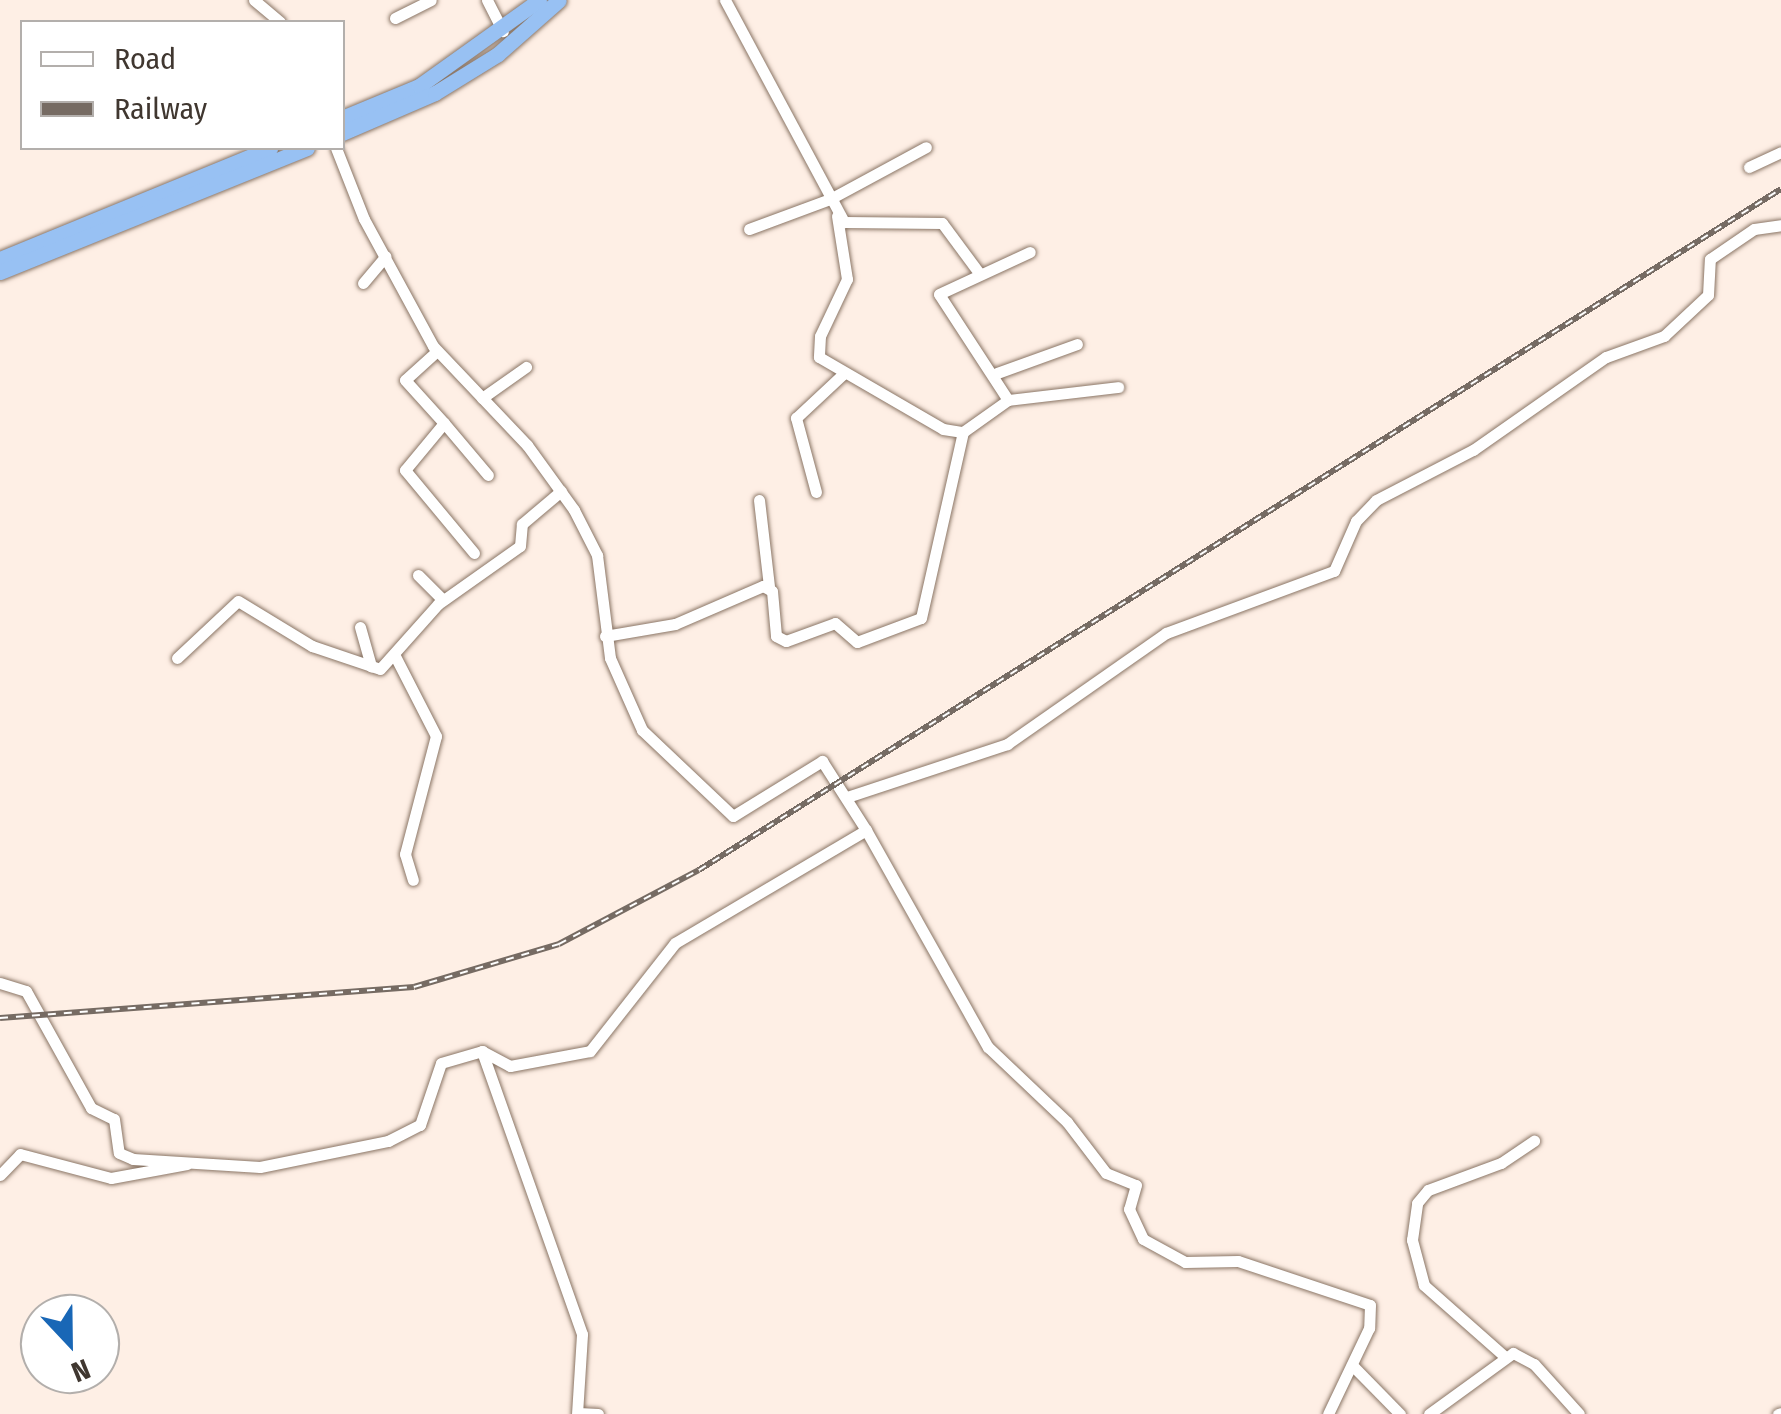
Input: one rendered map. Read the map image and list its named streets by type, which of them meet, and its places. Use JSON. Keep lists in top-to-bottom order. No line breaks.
{"legend":["Road","Railway"],"north":"bottom"}
